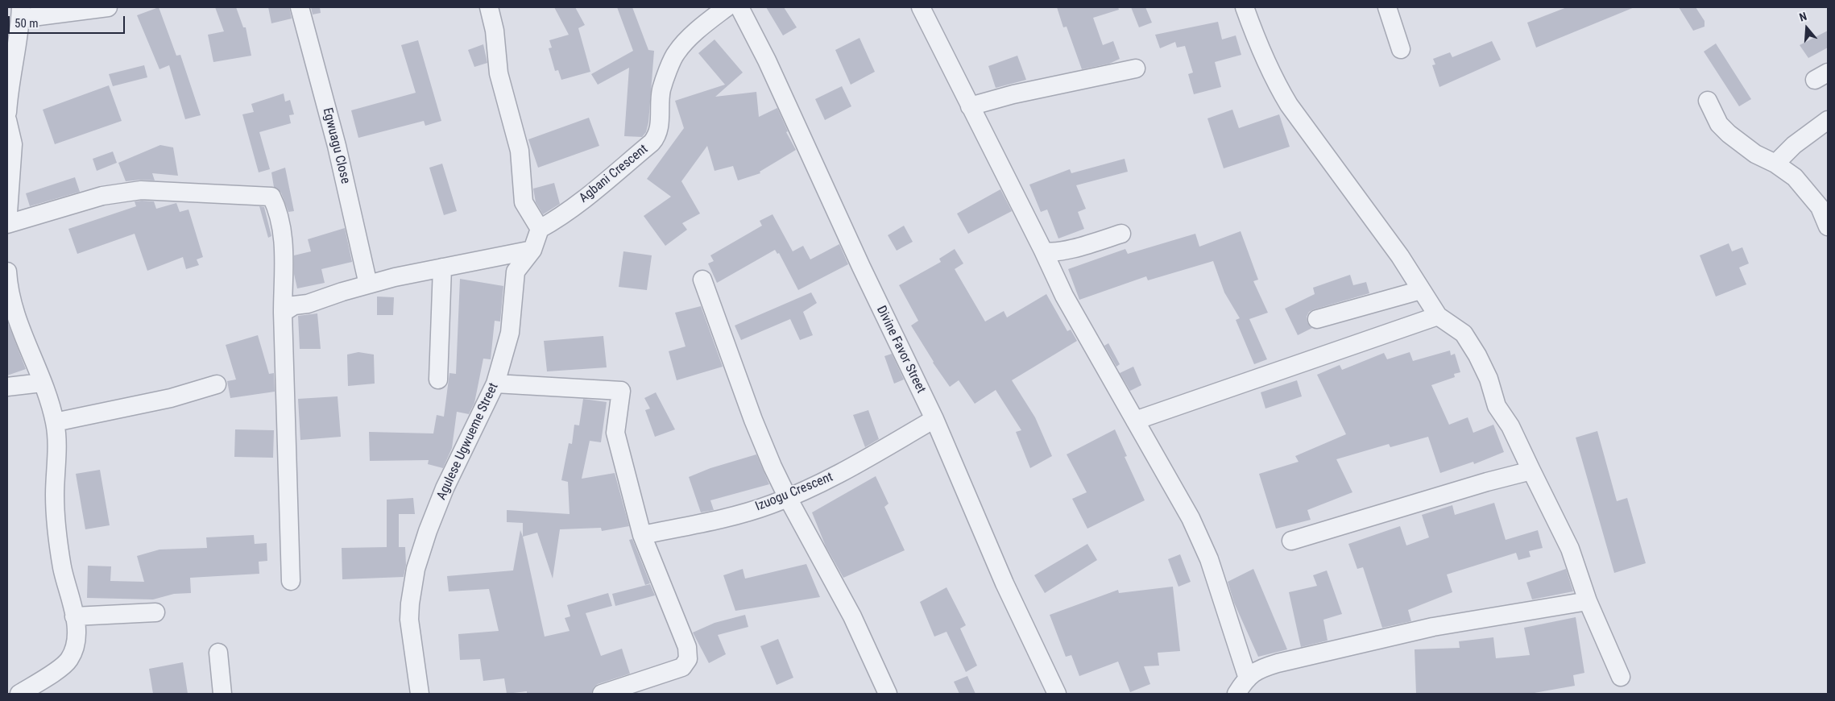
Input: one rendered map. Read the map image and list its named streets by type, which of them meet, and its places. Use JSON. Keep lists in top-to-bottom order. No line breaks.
{"streets":{"street":["Egwuagu Close","Agbani Crescent","Divine Favor Street","Agulese Ugwueme Street","Izuogu Crescent"]},"crossings":[["Agbani Crescent","Divine Favor Street"],["Agbani Crescent","Agulese Ugwueme Street"],["Divine Favor Street","Izuogu Crescent"]],"scale_bar":"50 m","north":"top"}
